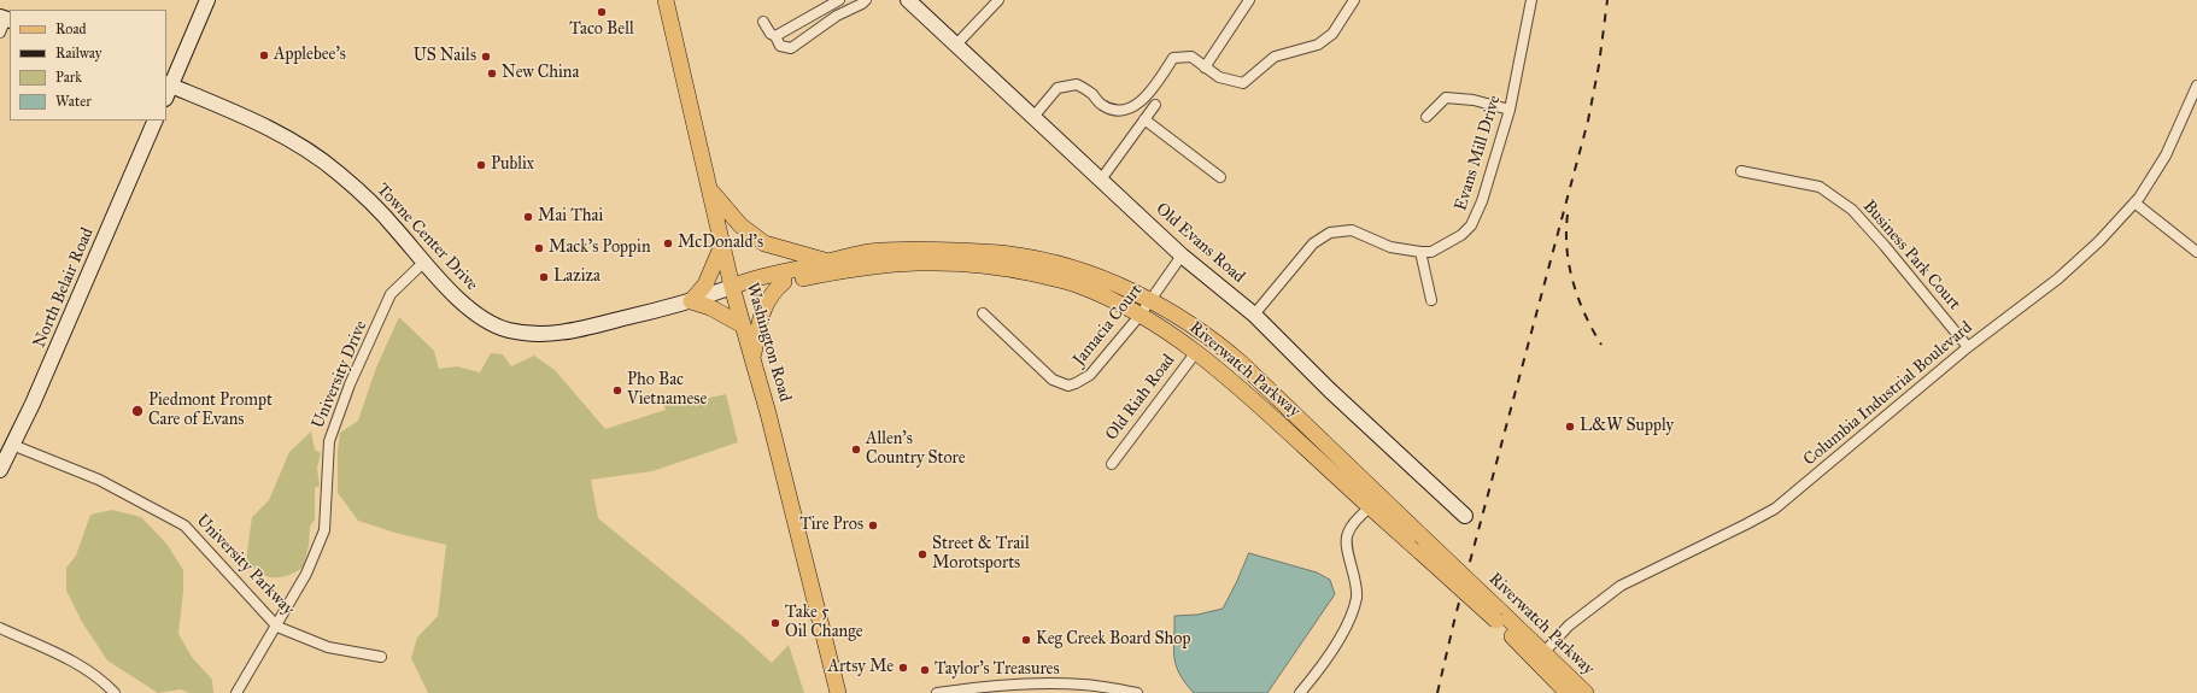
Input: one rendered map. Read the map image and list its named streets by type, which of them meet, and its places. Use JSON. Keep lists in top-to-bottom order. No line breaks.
{"streets":{"main road":["Towne Center Drive","Old Evans Road","North Belair Road","Washington Road","Riverwatch Parkway"],"street":["Evans Mill Drive","Business Park Court","Jamacia Court","University Drive","Columbia Industrial Boulevard","Old Riah Road","University Parkway"]},"crossings":[["Evans Mill Drive","Old Evans Road"],["Towne Center Drive","Washington Road"],["Towne Center Drive","Riverwatch Parkway"],["Towne Center Drive","University Drive"],["Old Evans Road","Jamacia Court"],["Business Park Court","Columbia Industrial Boulevard"],["North Belair Road","University Parkway"],["Jamacia Court","Riverwatch Parkway"],["Washington Road","Riverwatch Parkway"],["Riverwatch Parkway","Columbia Industrial Boulevard"],["Riverwatch Parkway","Old Riah Road"],["University Drive","University Parkway"]],"places":["Taco Bell","Applebee's","US Nails","New China","Publix","Mai Thai","McDonald's","Mack's Poppin","Laziza","Pho Bac Vietnamese","Piedmont Prompt Care of Evans","L&W Supply","Allen's Country Store","Tire Pros","Street & Trail Morotsports","Take 5 Oil Change","Keg Creek Board Shop","Artsy Me","Taylor's Treasures"],"legend":["Road","Railway","Park","Water"]}
